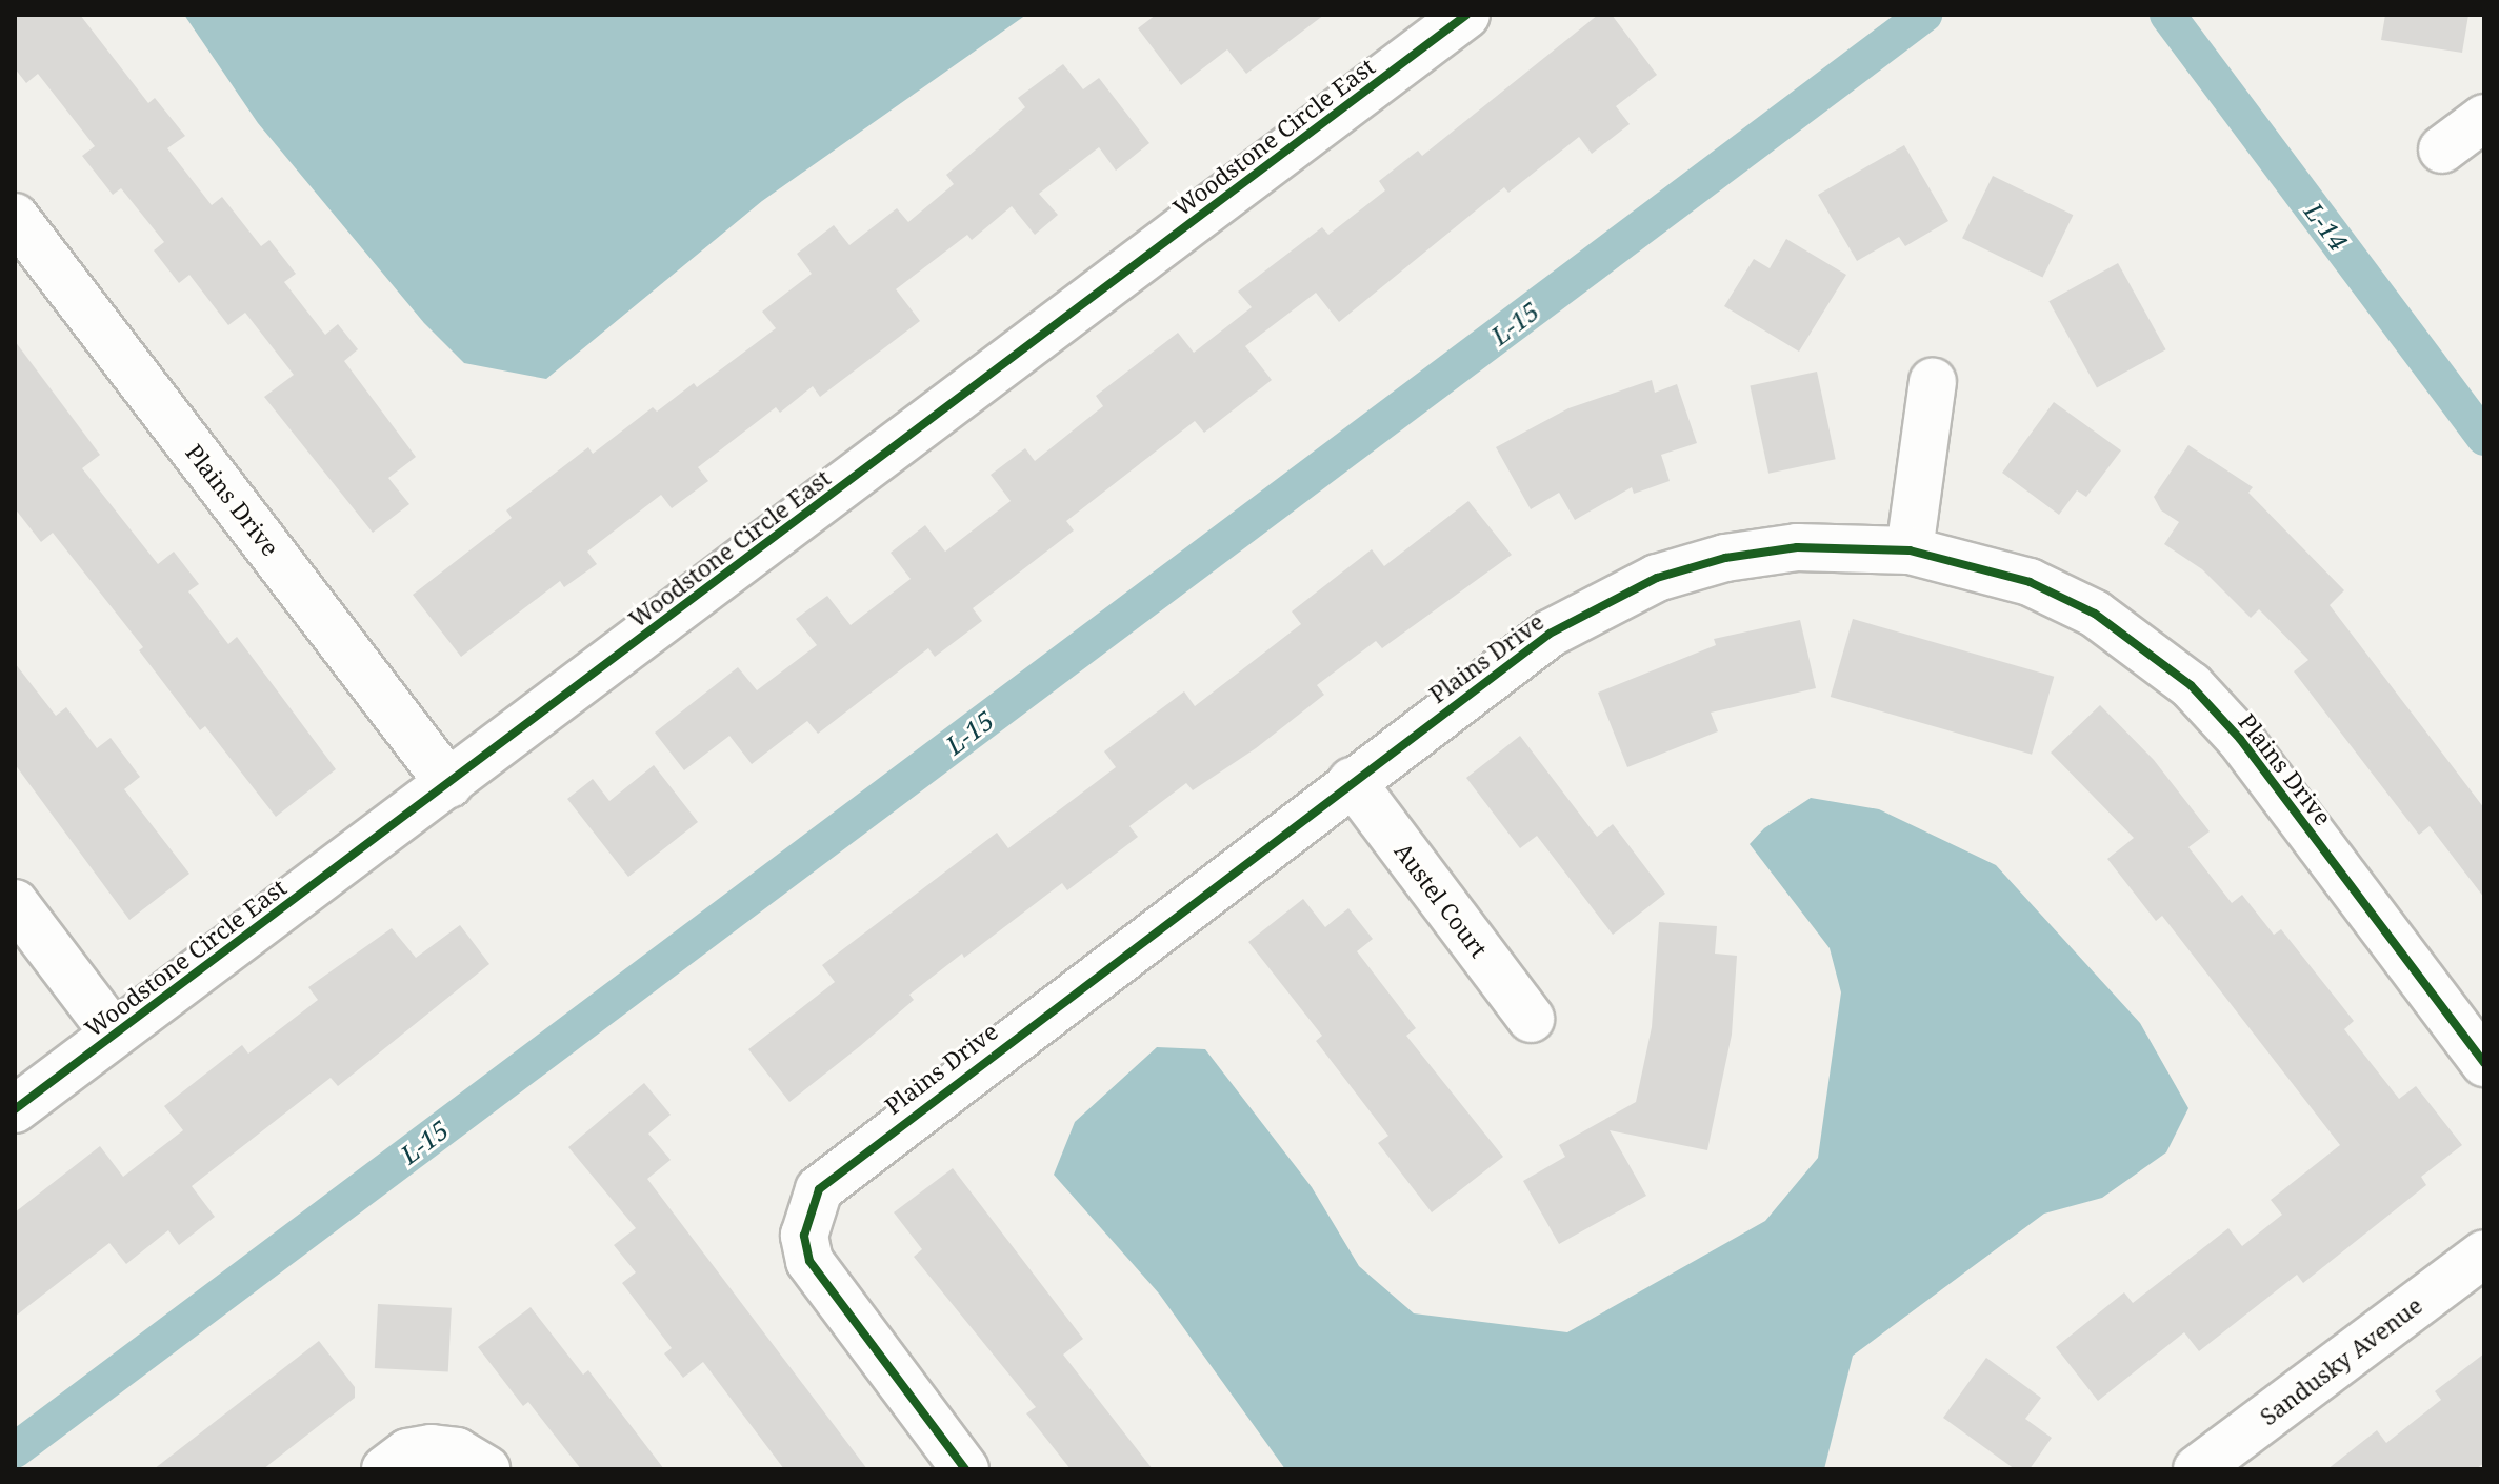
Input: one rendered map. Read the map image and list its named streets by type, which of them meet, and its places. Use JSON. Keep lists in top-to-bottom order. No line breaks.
{"streets":{"street":["Woodstone Circle East","Plains Drive","Austel Court","Sandusky Avenue"]},"crossings":[["Woodstone Circle East","Plains Drive"],["Plains Drive","Austel Court"]],"water":["L-14","L-15"]}
